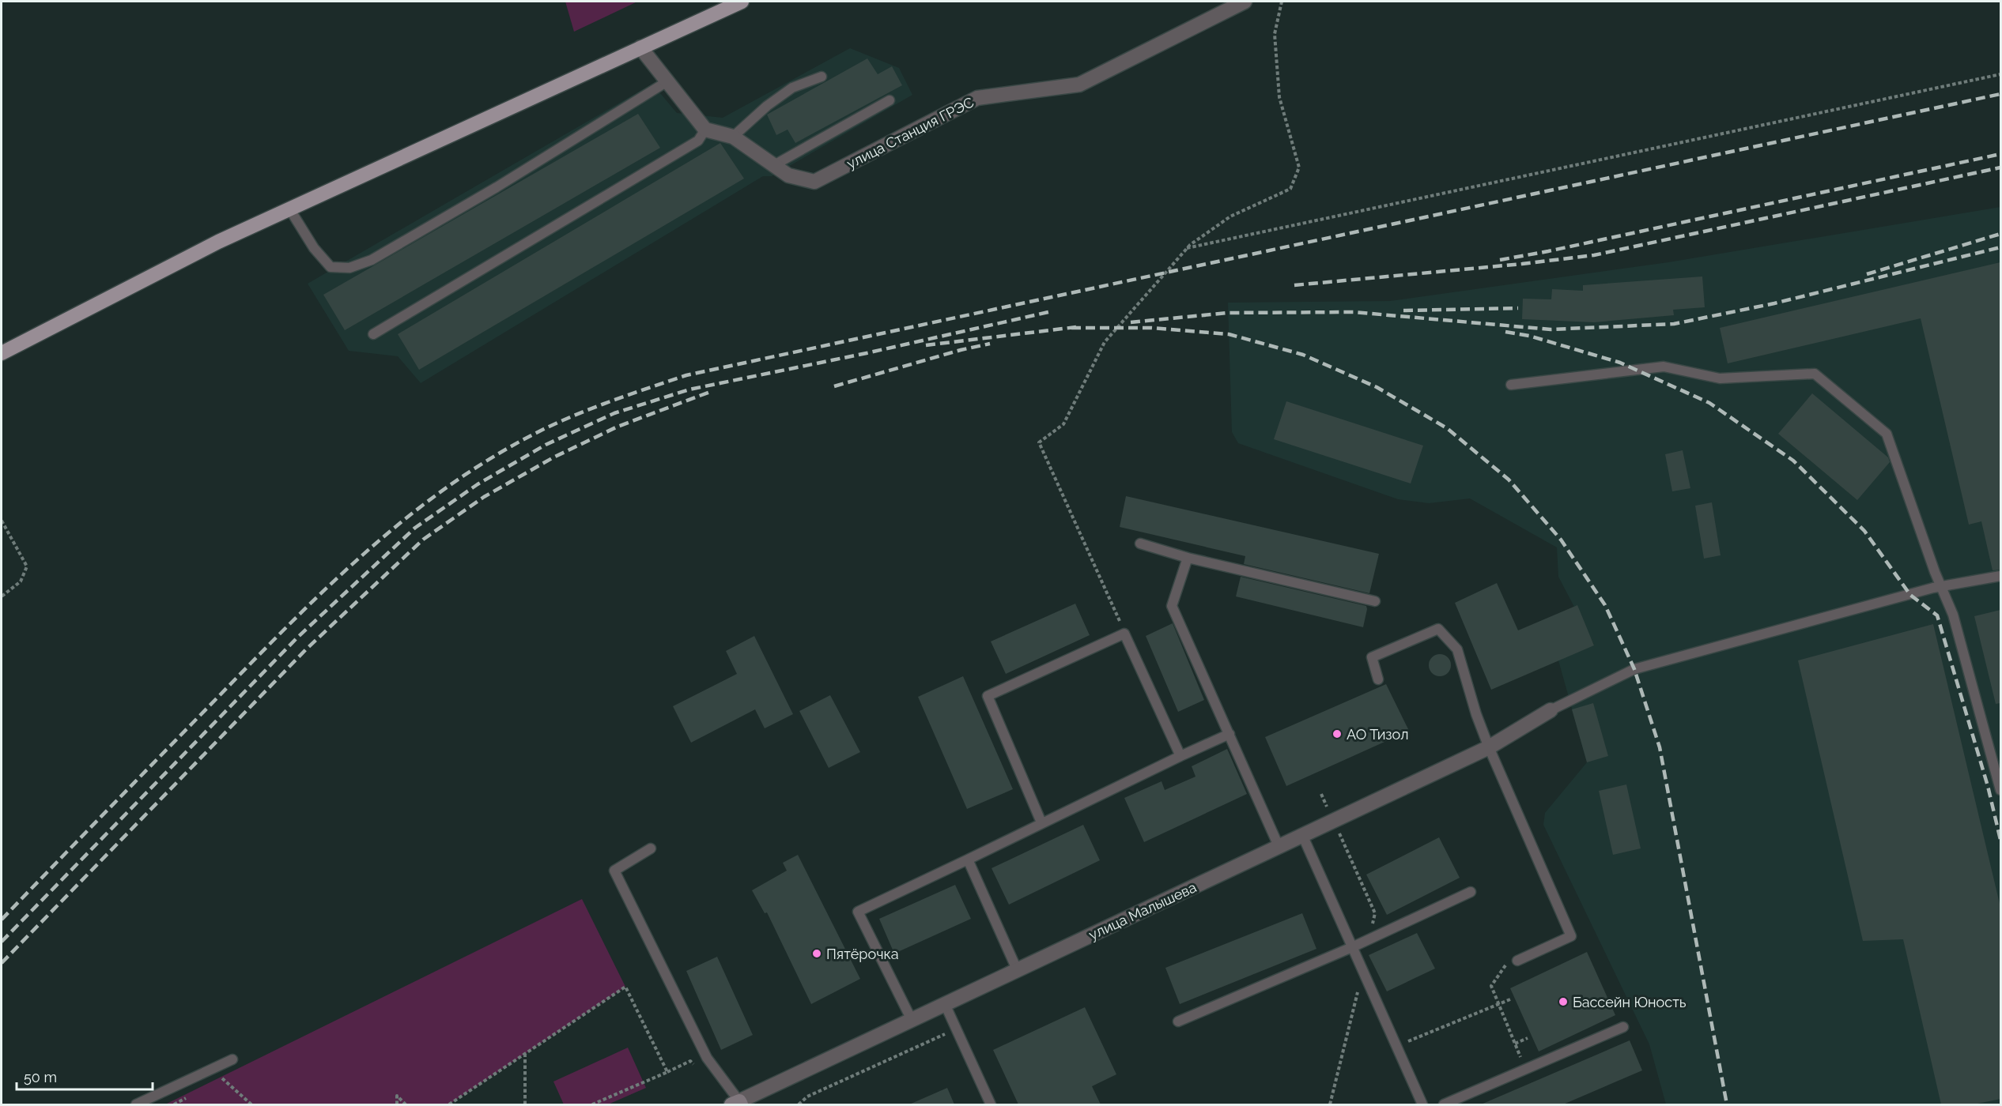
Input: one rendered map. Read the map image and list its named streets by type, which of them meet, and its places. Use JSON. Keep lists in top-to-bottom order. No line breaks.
{"streets":{"street":["улица Станция ГРЭС","улица Малышева"]},"places":["АО Тизол","Пятёрочка","Бассейн Юность"],"scale_bar":"50 m"}
